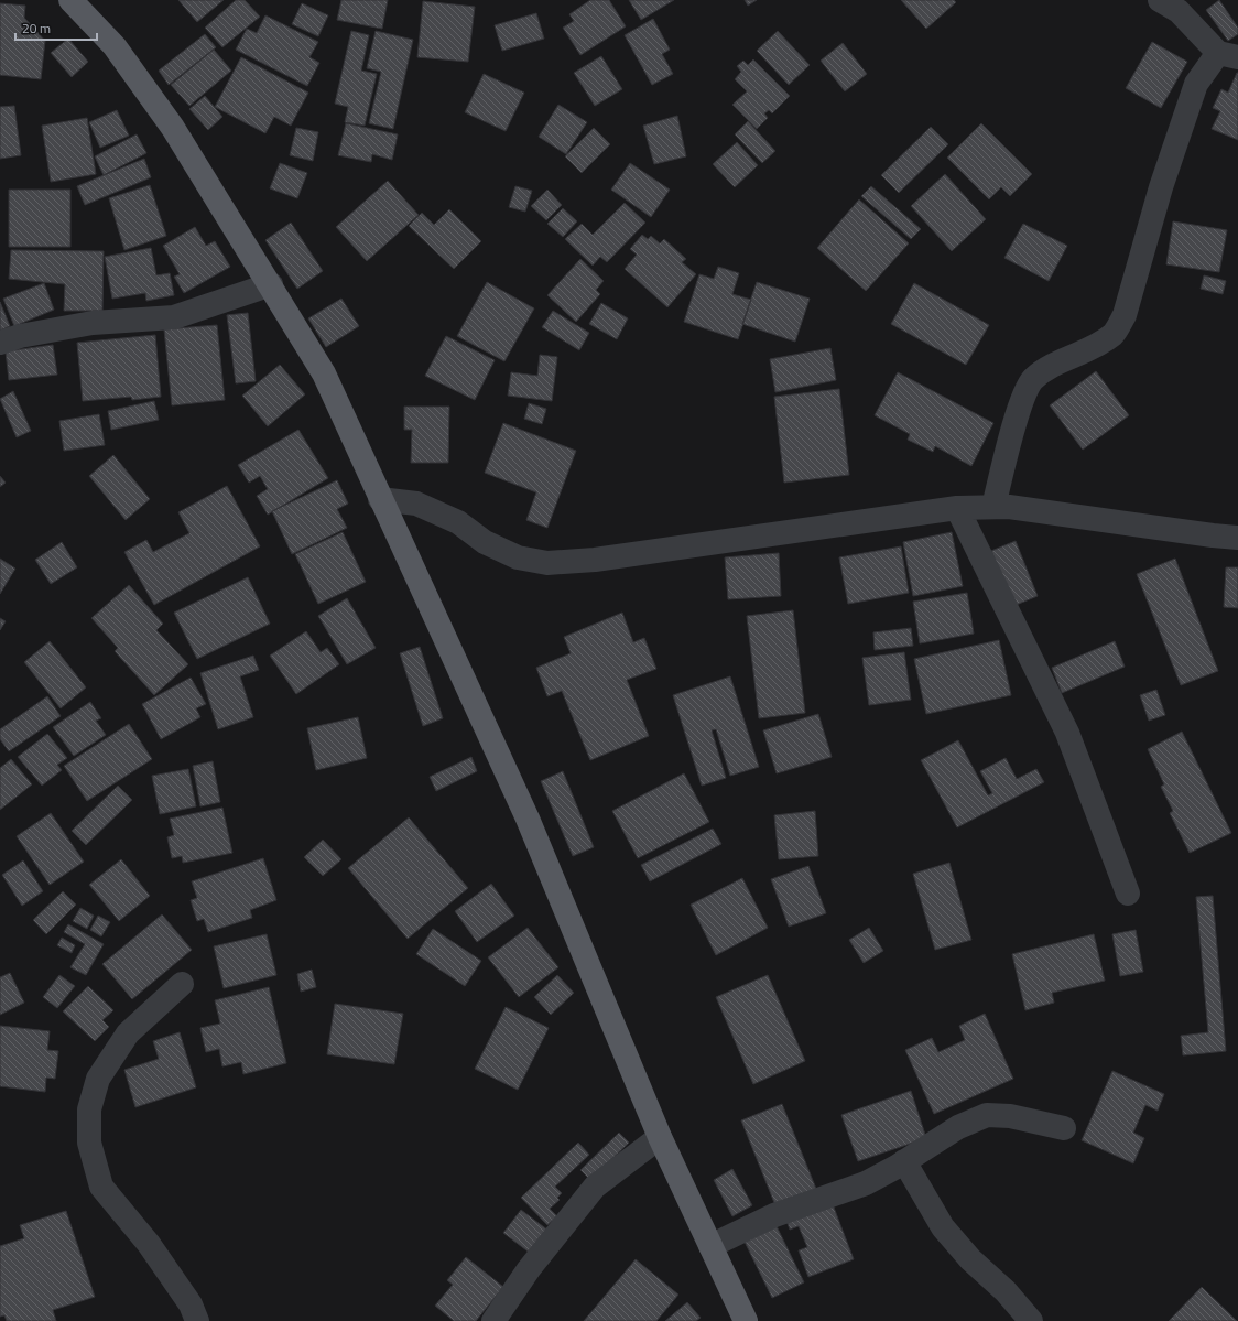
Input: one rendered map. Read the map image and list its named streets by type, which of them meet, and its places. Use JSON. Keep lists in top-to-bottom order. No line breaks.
{"scale_bar":"20 m"}
